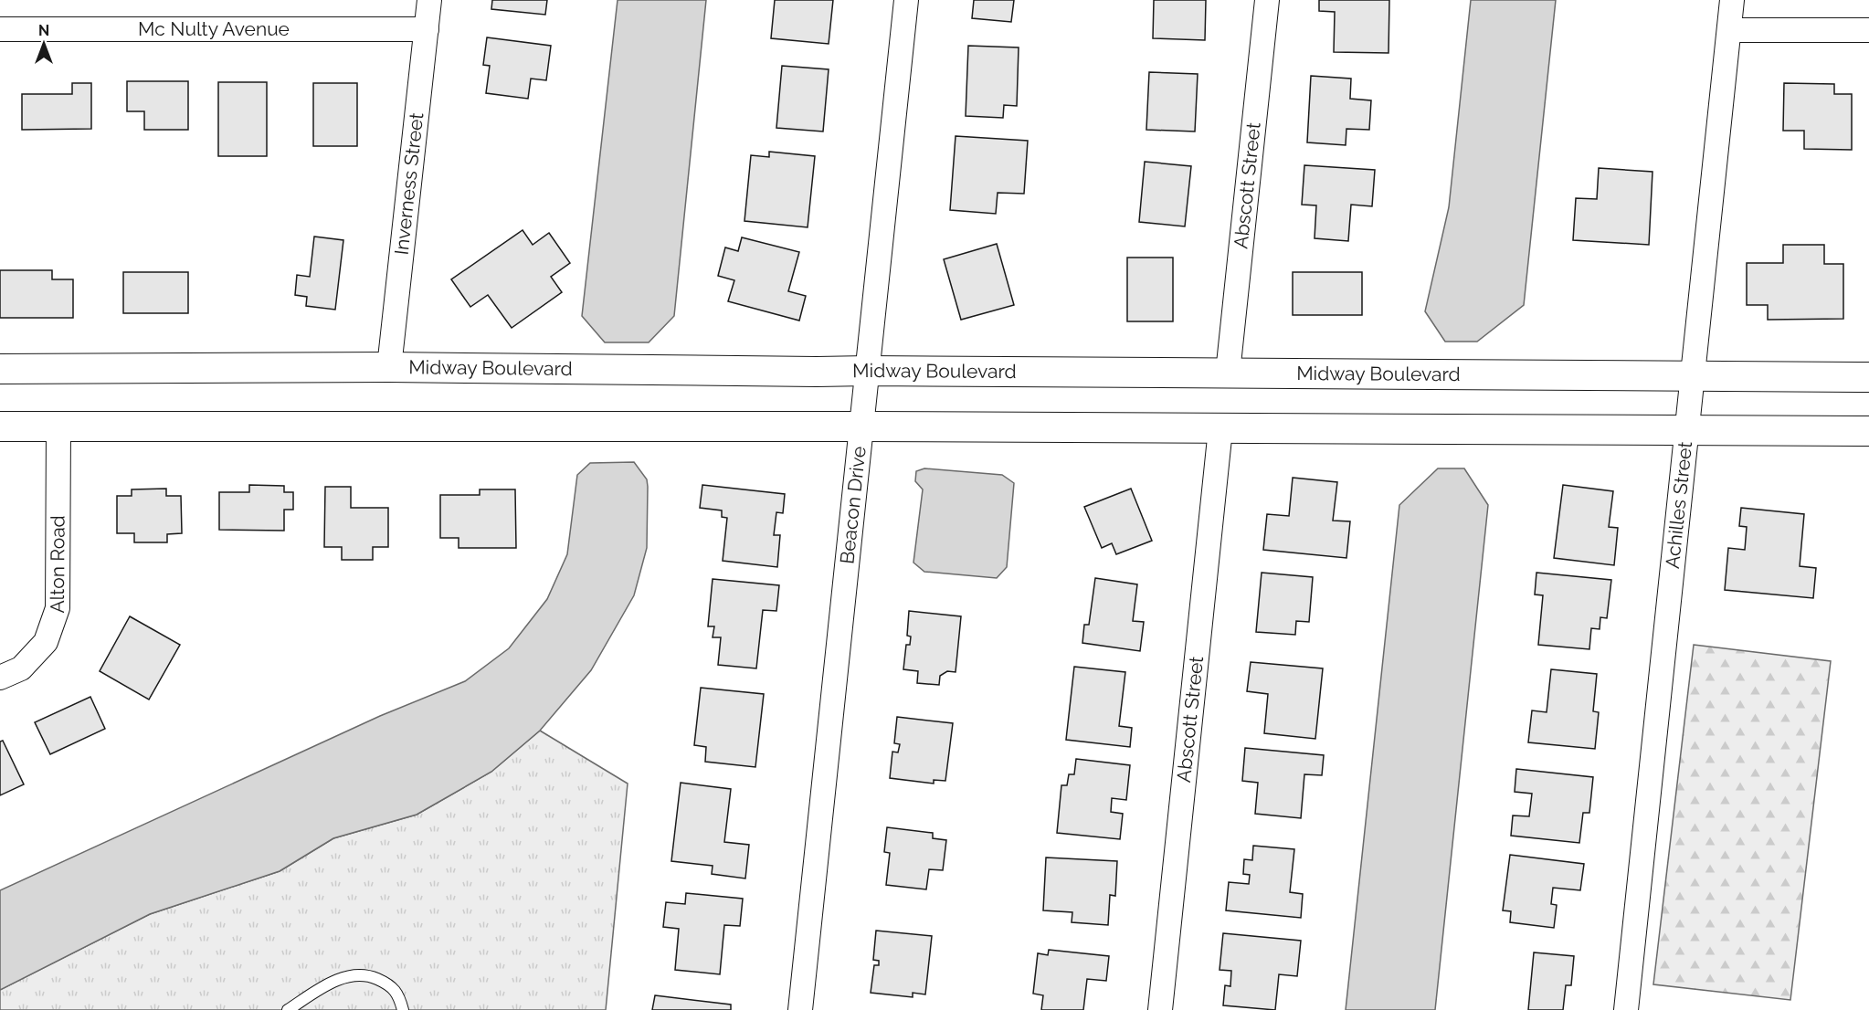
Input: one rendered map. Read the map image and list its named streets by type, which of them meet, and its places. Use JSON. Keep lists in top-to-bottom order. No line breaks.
{"streets":{"street":["Mc Nulty Avenue","Inverness Street","Abscott Street","Midway Boulevard","Beacon Drive","Achilles Street","Alton Road"]},"crossings":[["Mc Nulty Avenue","Inverness Street"],["Inverness Street","Midway Boulevard"],["Abscott Street","Midway Boulevard"],["Midway Boulevard","Beacon Drive"],["Midway Boulevard","Achilles Street"]],"north":"top"}
